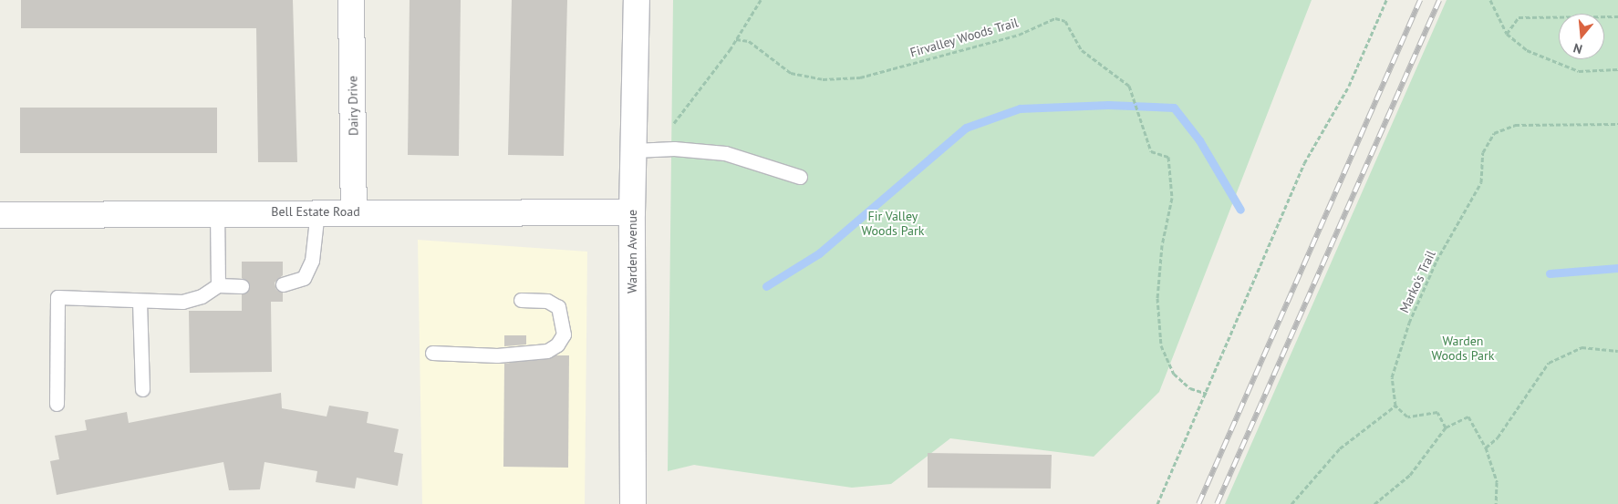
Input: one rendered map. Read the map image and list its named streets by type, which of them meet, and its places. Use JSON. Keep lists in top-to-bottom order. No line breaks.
{"streets":{"street":["Dairy Drive","Bell Estate Road","Warden Avenue"],"path":["Firvalley Woods Trail","Marko's Trail"]},"crossings":[["Dairy Drive","Bell Estate Road"],["Bell Estate Road","Warden Avenue"]],"parks":["Fir Valley Woods Park","Warden Woods Park"],"north":"bottom"}
